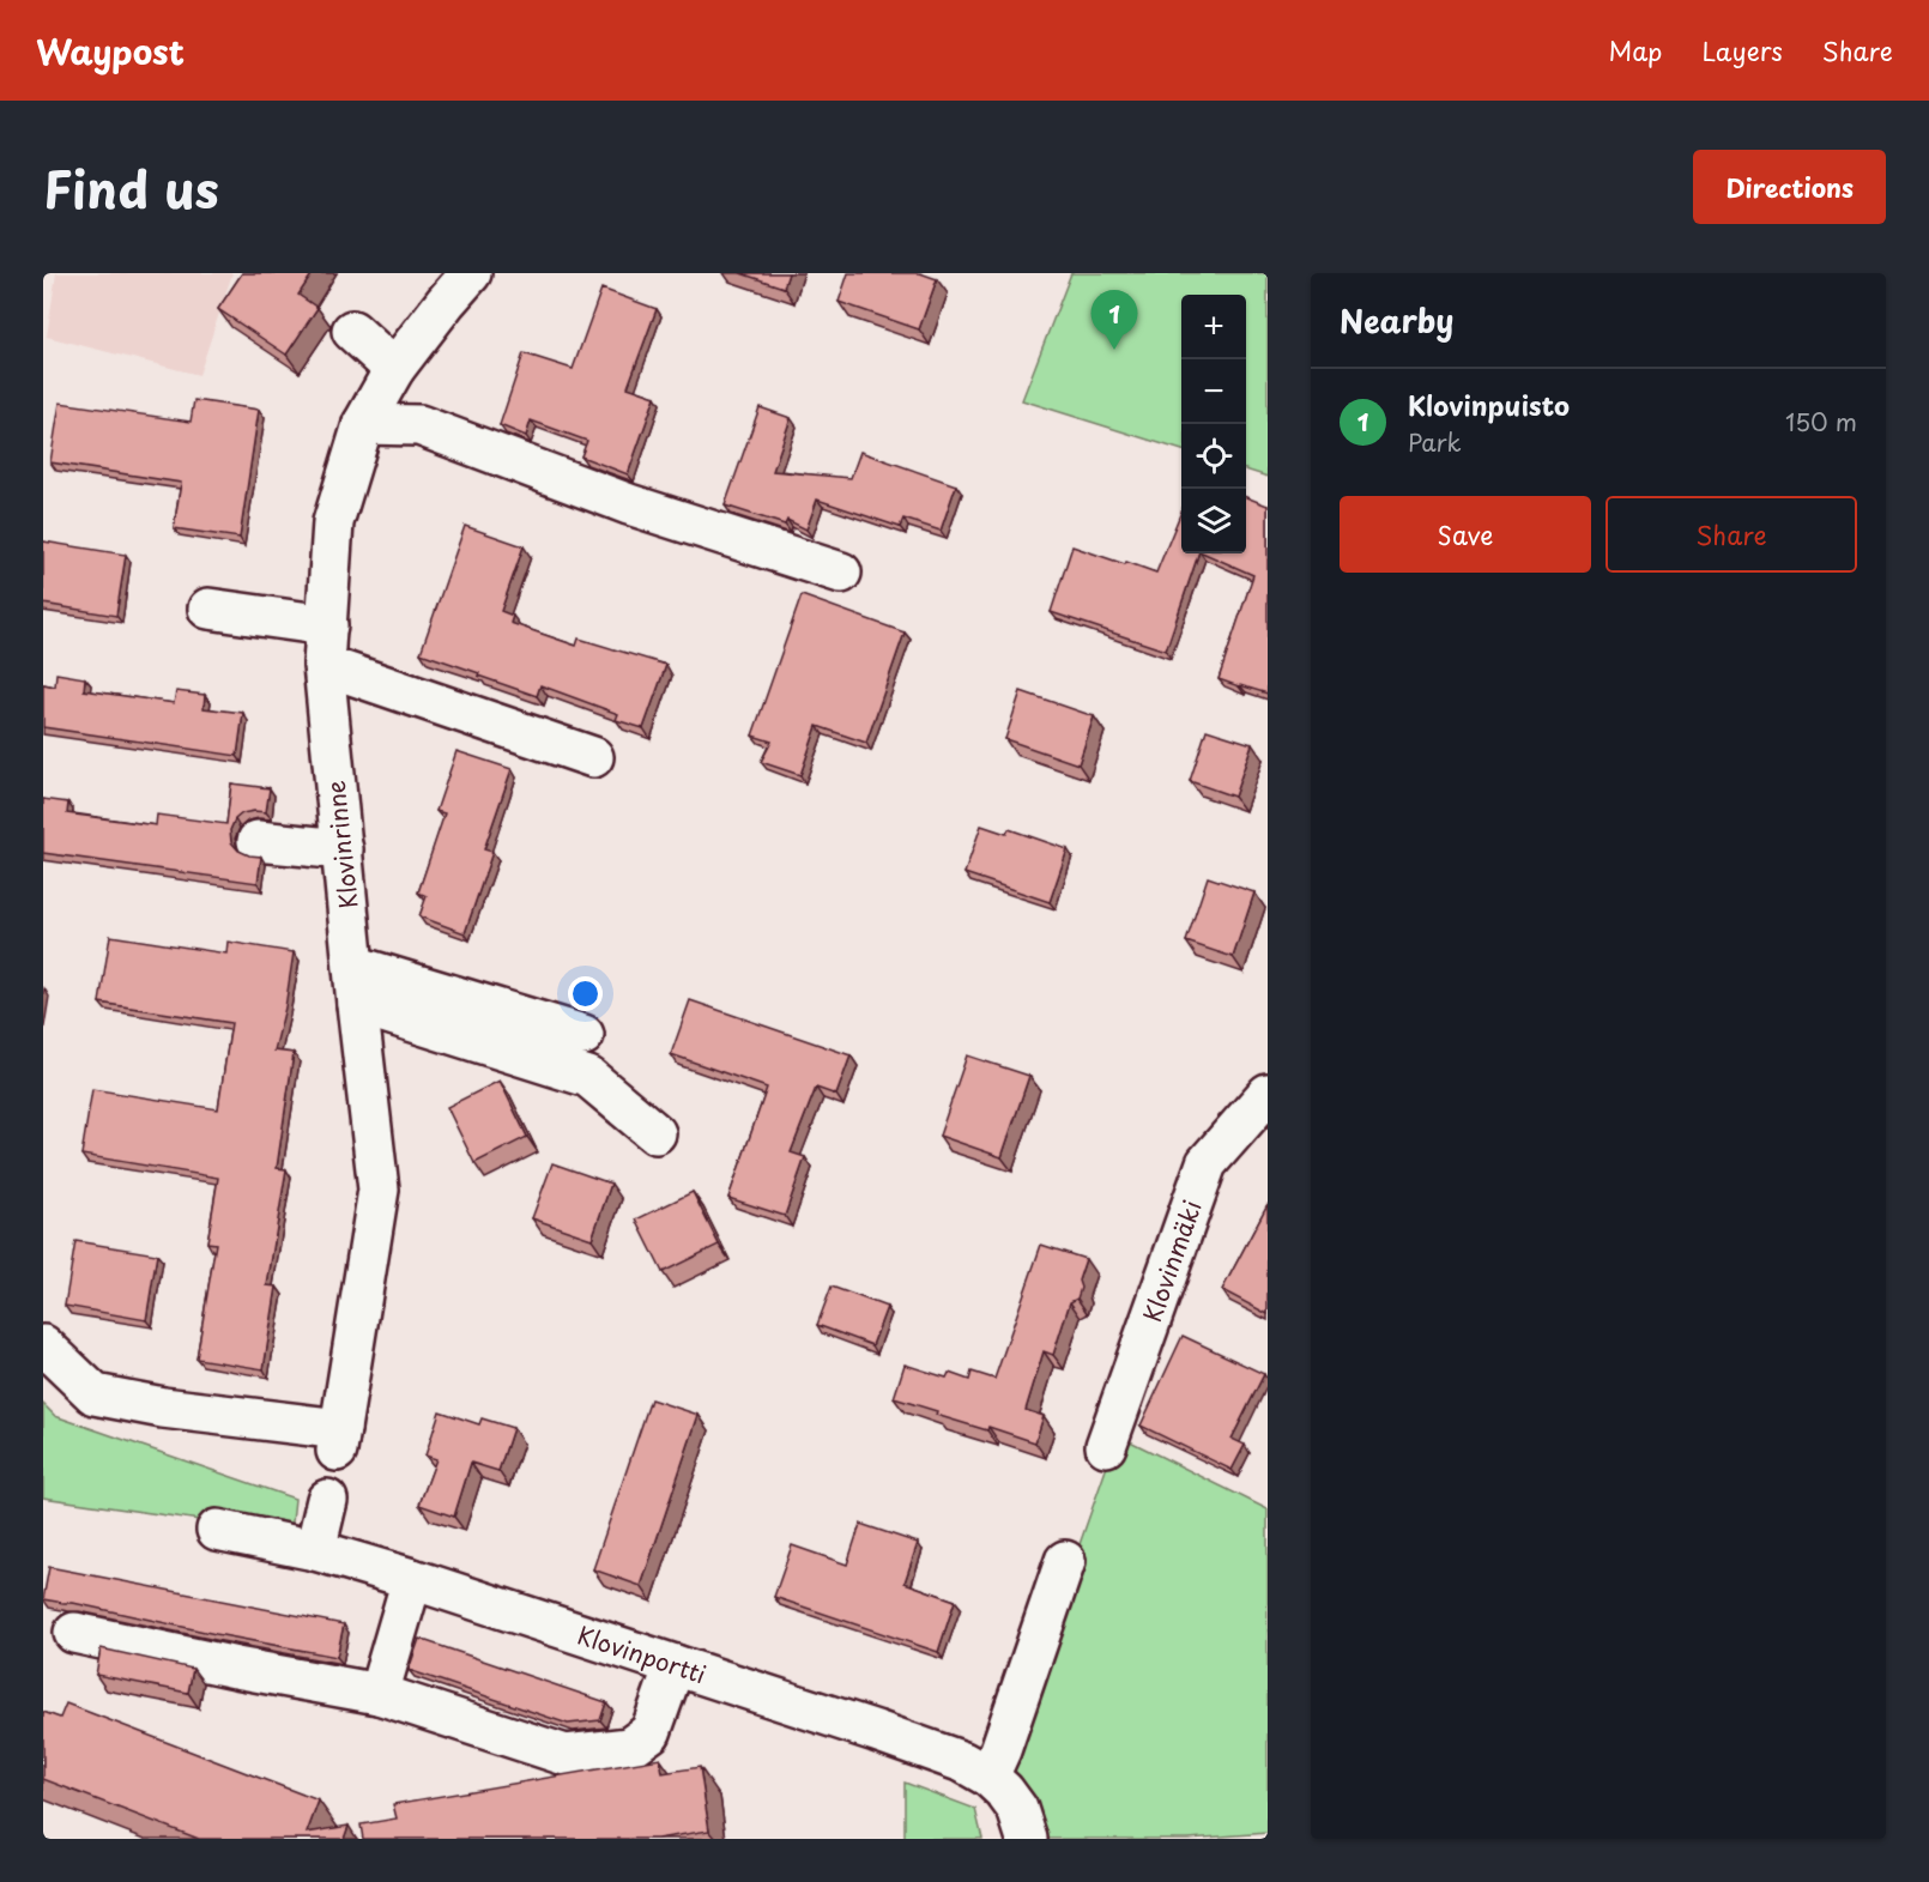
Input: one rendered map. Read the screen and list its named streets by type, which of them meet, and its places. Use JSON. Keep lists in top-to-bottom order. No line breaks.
{"streets":{"street":["Klovinrinne","Klovinmäki","Klovinportti"]},"page":{"header":"Waypost","nav":["Map","Layers","Share"],"title":"Find us","buttons":["Directions",["Save","Share"]],"heading":"Nearby","pins":"1","map_buttons":["+","−"],"list":[{"mark":"1","name":"Klovinpuisto","note":"Park","value":"150 m"}]}}
